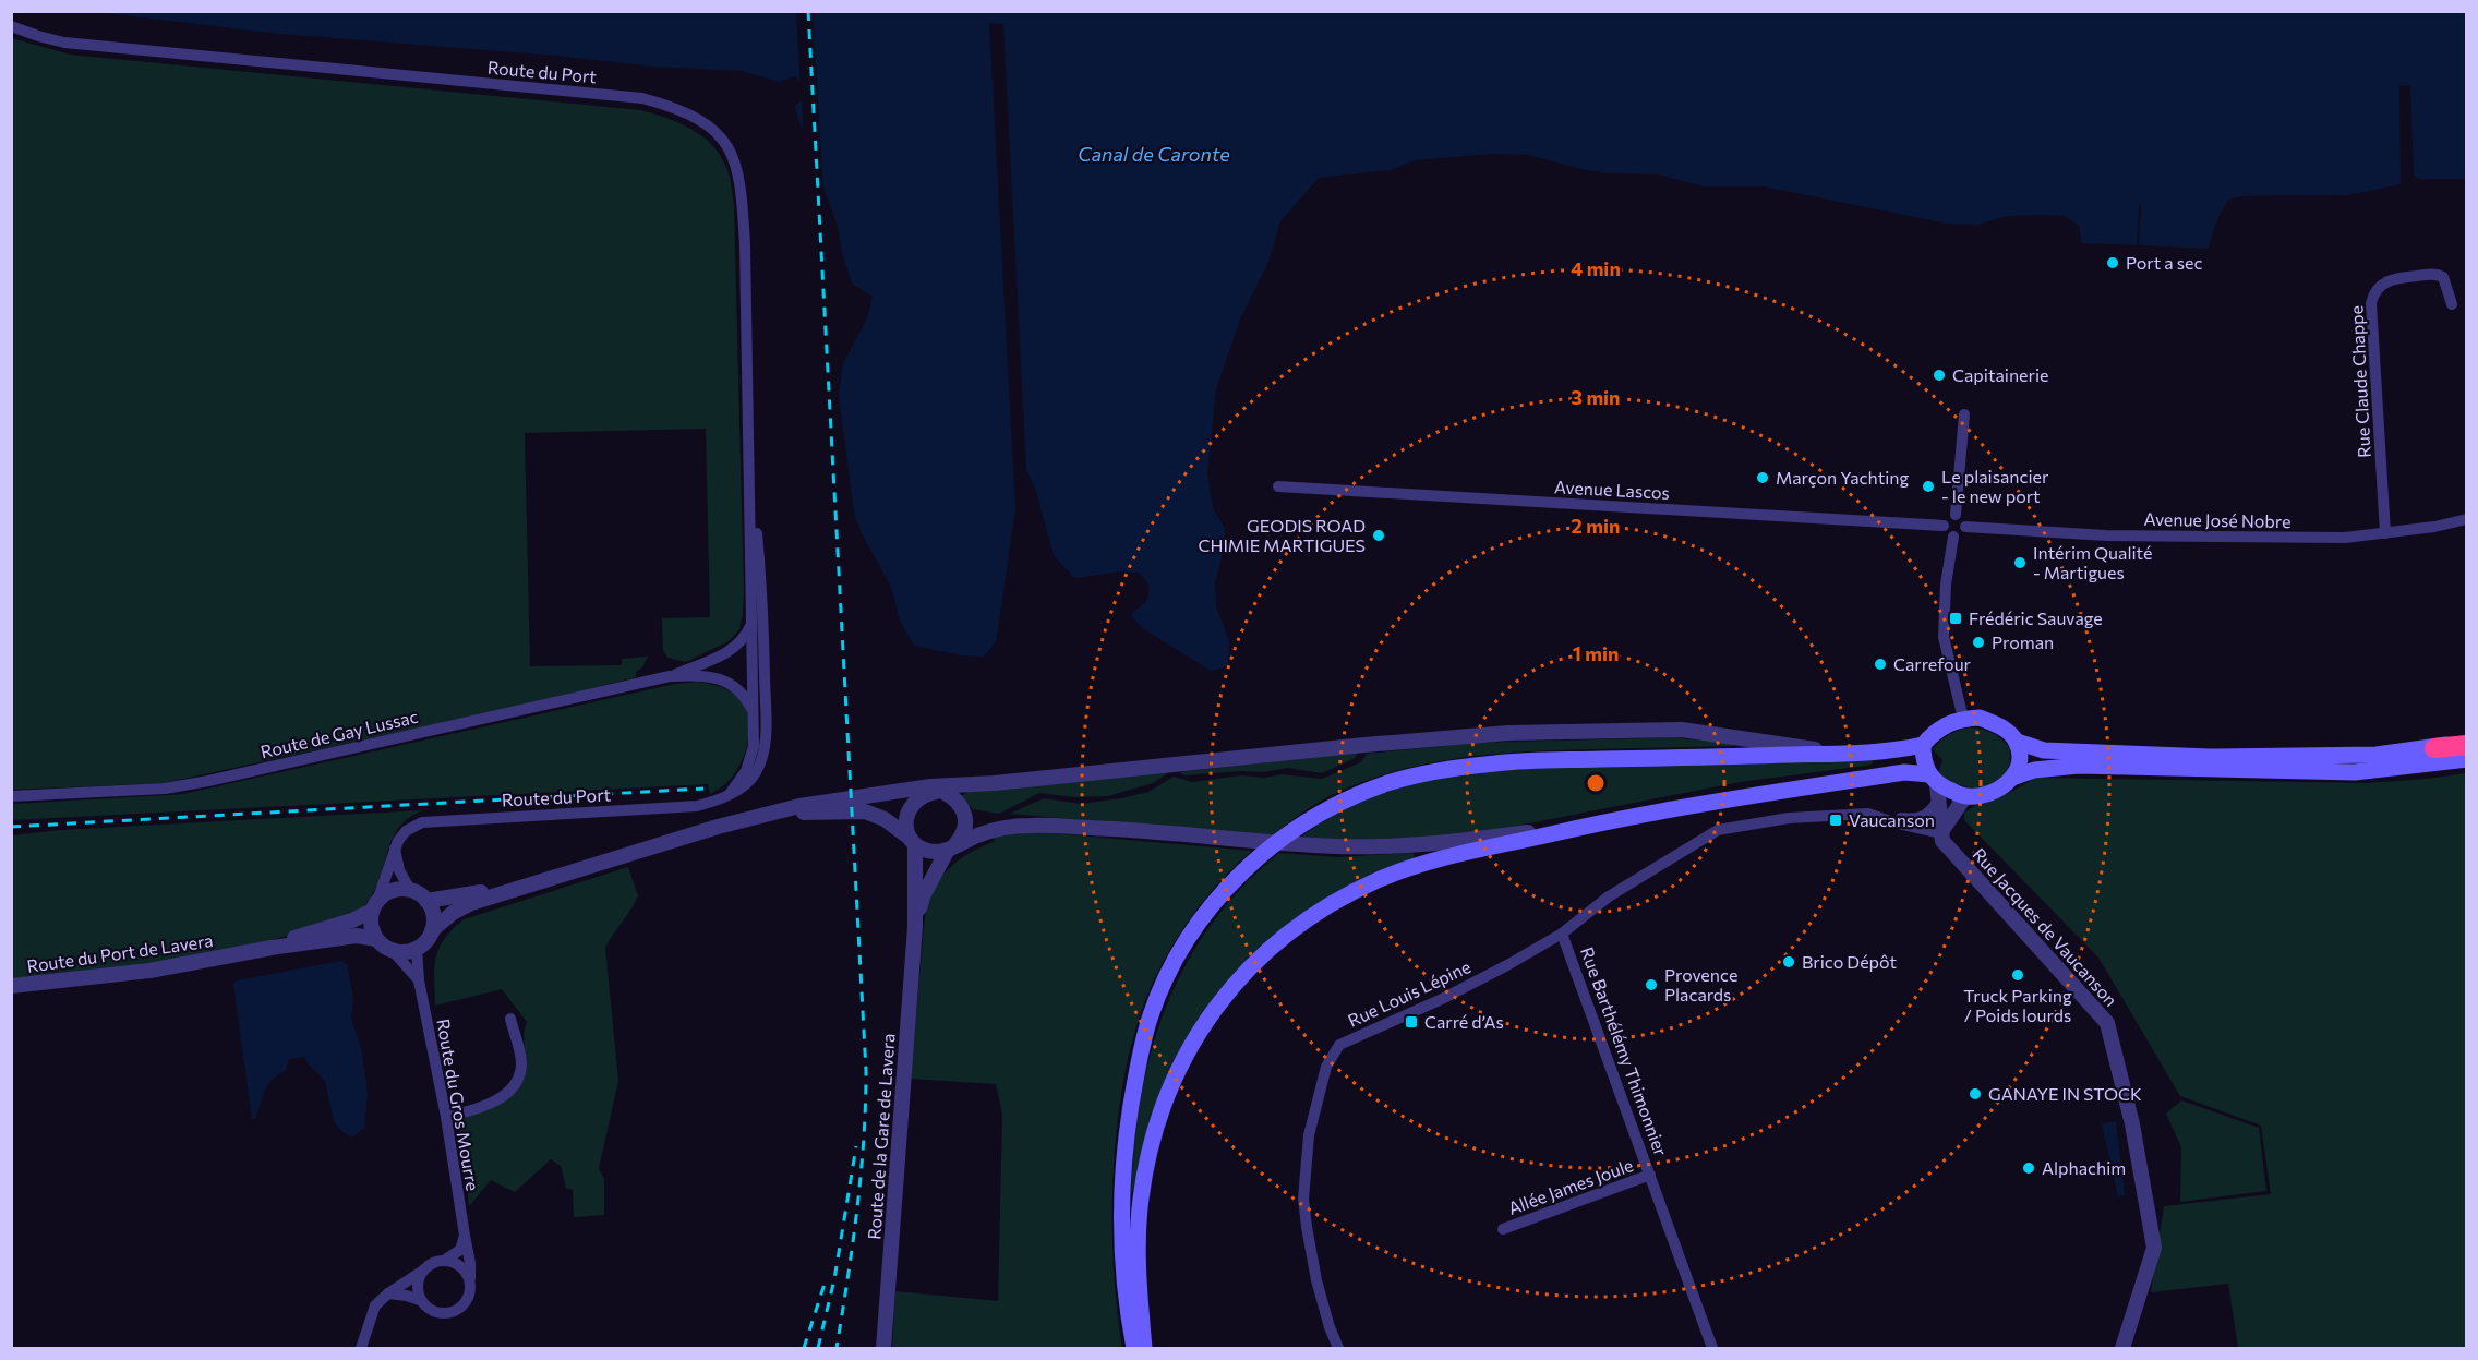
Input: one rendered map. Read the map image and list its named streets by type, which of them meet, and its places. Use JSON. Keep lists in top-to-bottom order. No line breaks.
{"streets":{"street":["Route du Port","Rue Claude Chappe","Avenue Lascos","Avenue José Nobre","Route de Gay Lussac","Rue Jacques de Vaucanson","Route du Port de Lavera","Rue Louis Lépine","Rue Barthélémy Thimonnier","Route du Gros Mourre","Route de la Gare de Lavera","Allée James Joule"]},"crossings":[["Route du Port","Route de Gay Lussac"],["Route du Port","Route du Port de Lavera"],["Route du Port","Route du Gros Mourre"],["Rue Claude Chappe","Avenue José Nobre"],["Avenue Lascos","Avenue José Nobre"],["Rue Jacques de Vaucanson","Rue Barthélémy Thimonnier"],["Route du Port de Lavera","Route du Gros Mourre"],["Rue Louis Lépine","Rue Barthélémy Thimonnier"],["Rue Barthélémy Thimonnier","Allée James Joule"]],"water":["Canal de Caronte"],"places":{"other":["Port a sec","Capitainerie","Marçon Yachting","Le plaisancier - le new port","GEODIS ROAD CHIMIE MARTIGUES","Intérim Qualité - Martigues","Proman","Carrefour","Brico Dépôt","Truck Parking / Poids lourds","Provence Placards","GANAYE IN STOCK","Alphachim"],"transit":["Frédéric Sauvage","Vaucanson","Carré d’As"]},"rings":["4 min","3 min","2 min","1 min"]}
